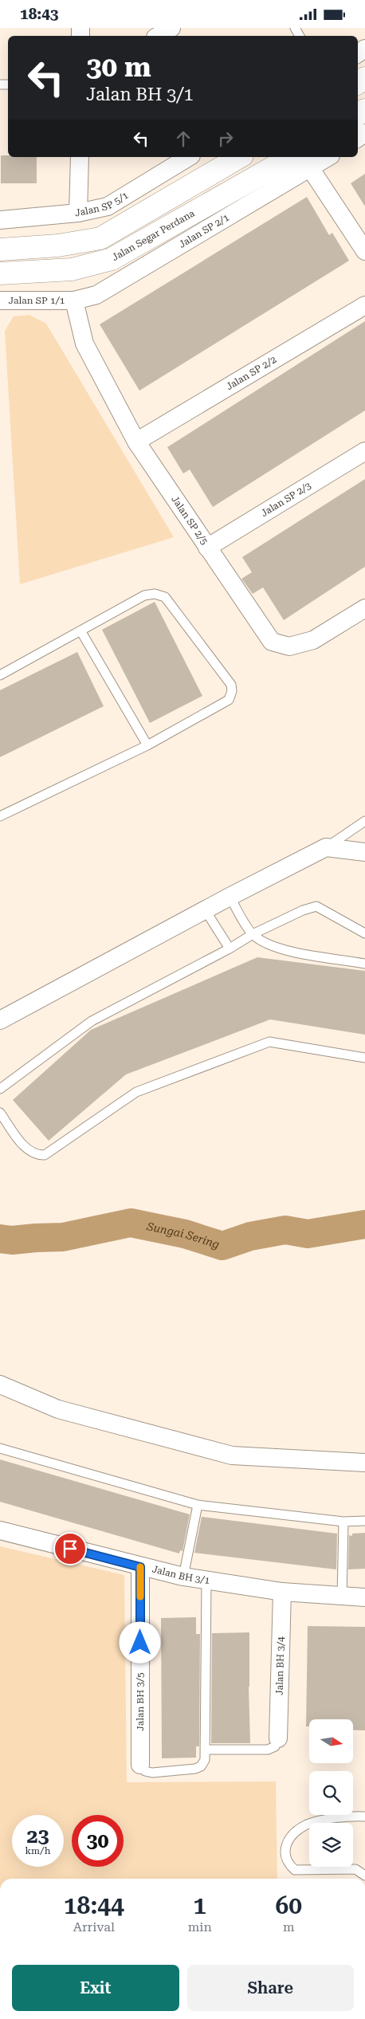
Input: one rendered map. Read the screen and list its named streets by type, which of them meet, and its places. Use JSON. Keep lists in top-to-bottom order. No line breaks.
{"streets":{"street":["Jalan SP 5/1","Jalan SP 2/1","Jalan Segar Perdana","Jalan SP 1/1","Jalan SP 2/2","Jalan SP 2/3","Jalan SP 2/5","Jalan BH 3/1","Jalan BH 3/4","Jalan BH 3/5"]},"crossings":[["Jalan SP 2/1","Jalan Segar Perdana"],["Jalan SP 2/1","Jalan SP 1/1"],["Jalan SP 2/1","Jalan SP 2/5"],["Jalan SP 1/1","Jalan SP 2/5"],["Jalan SP 2/2","Jalan SP 2/5"],["Jalan SP 2/3","Jalan SP 2/5"],["Jalan BH 3/1","Jalan BH 3/4"],["Jalan BH 3/1","Jalan BH 3/5"]],"water":["Sungai Sering"],"north":"right","page":{"status":"18:43","turn":["30 m","Jalan BH 3/1"],"speed":"23 km/h","limit":"30","eta":["18:44","Arrival","1","min","60","m"],"buttons":["Exit","Share"]}}
